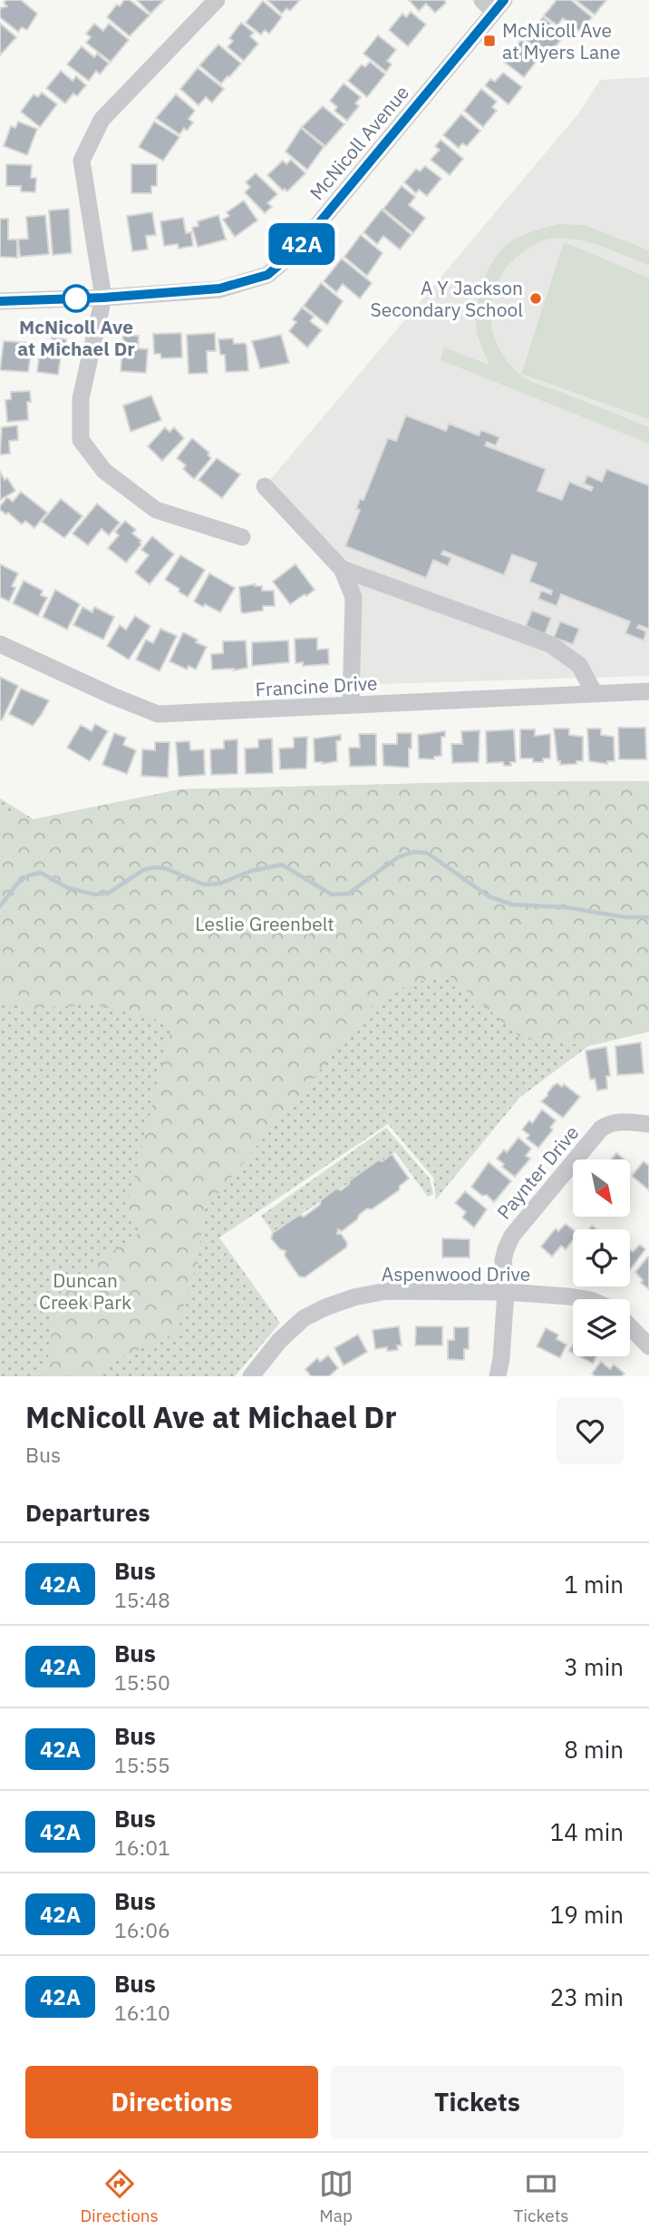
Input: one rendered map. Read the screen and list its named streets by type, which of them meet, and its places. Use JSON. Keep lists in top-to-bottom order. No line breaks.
{"streets":{"street":["McNicoll Avenue","Francine Drive","Paynter Drive","Aspenwood Drive"]},"crossings":[["Paynter Drive","Aspenwood Drive"]],"parks":["Leslie Greenbelt","Duncan Creek Park"],"places":{"transit":["McNicoll Ave at Myers Lane"],"other":["McNicoll Ave at Michael Dr","A Y Jackson Secondary School"]},"lines":["bus line 42A"],"north":"bottom right","page":{"on_map":"42A","heading":[["McNicoll Ave at Michael Dr","Bus"],"Departures"],"list":[{"mark":"42A","name":"Bus","note":"15:48","value":"1 min"},{"mark":"42A","name":"Bus","note":"15:50","value":"3 min"},{"mark":"42A","name":"Bus","note":"15:55","value":"8 min"},{"mark":"42A","name":"Bus","note":"16:01","value":"14 min"},{"mark":"42A","name":"Bus","note":"16:06","value":"19 min"},{"mark":"42A","name":"Bus","note":"16:10","value":"23 min"}],"buttons":["Directions","Tickets"],"tabs":["Directions","Map","Tickets"]}}
